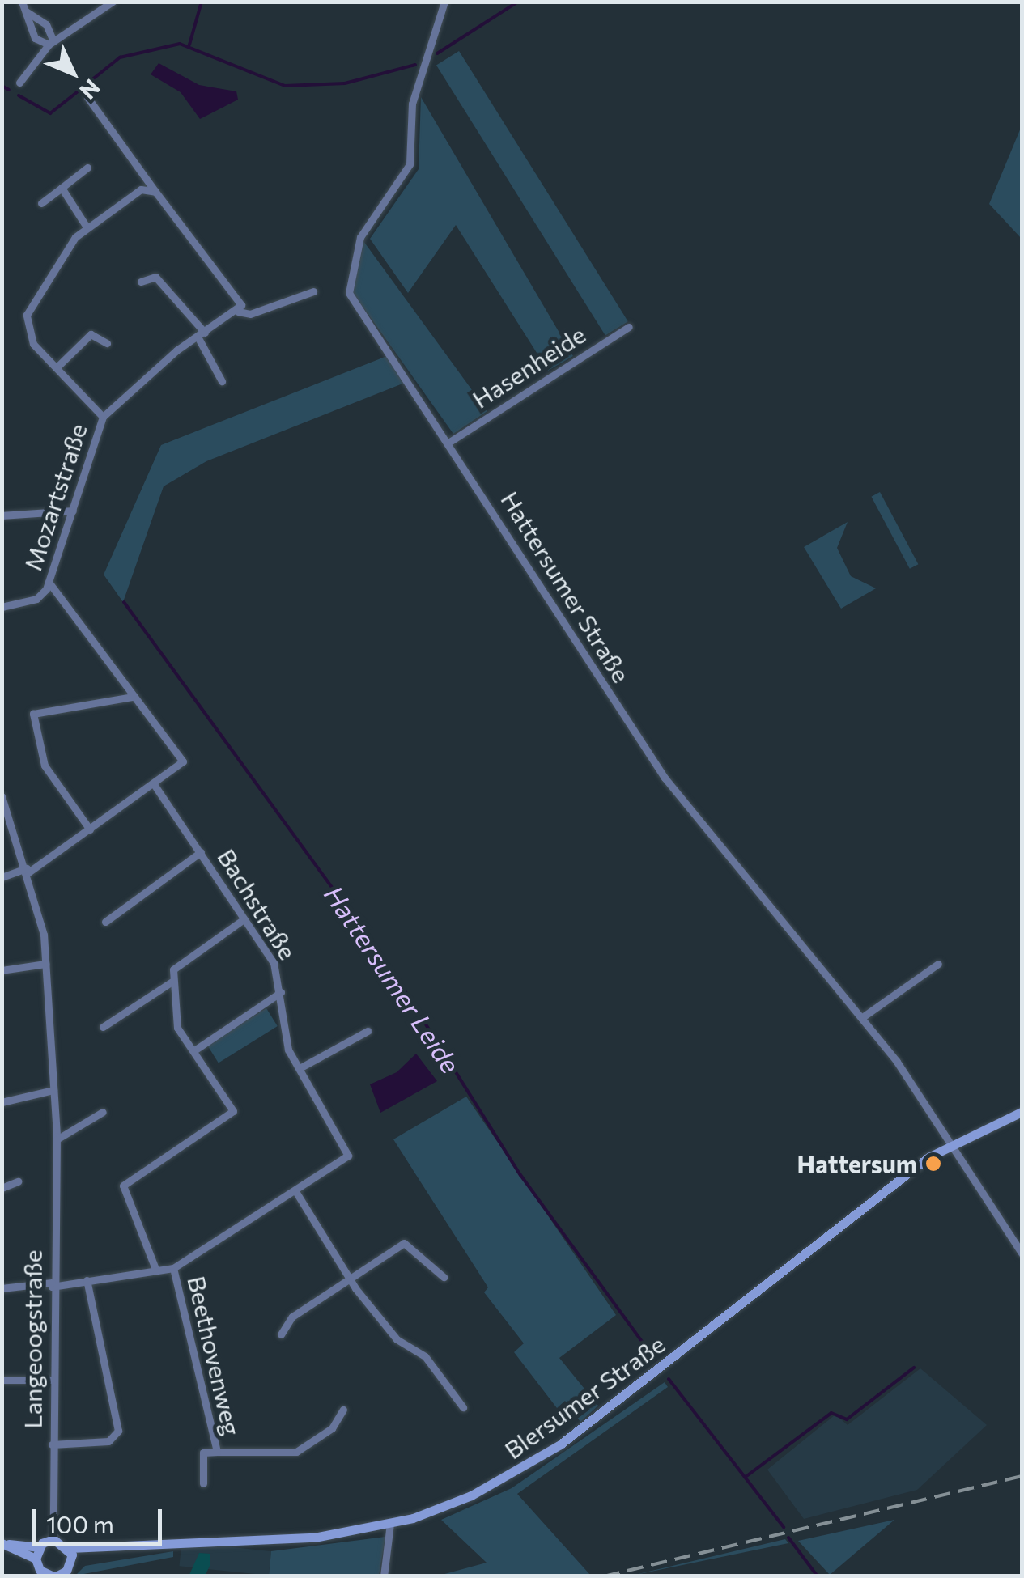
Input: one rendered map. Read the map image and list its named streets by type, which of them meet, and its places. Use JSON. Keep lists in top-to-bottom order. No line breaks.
{"streets":{"main road":["Blersumer Straße"],"street":["Hasenheide","Mozartstraße","Hattersumer Straße","Bachstraße","Langeoogstraße","Beethovenweg"]},"crossings":[["Hasenheide","Hattersumer Straße"],["Hattersumer Straße","Blersumer Straße"],["Bachstraße","Langeoogstraße"],["Bachstraße","Beethovenweg"],["Langeoogstraße","Blersumer Straße"]],"water":["Hattersumer Leide"],"places":["Hattersum"],"scale_bar":"100 m","north":"bottom right"}
